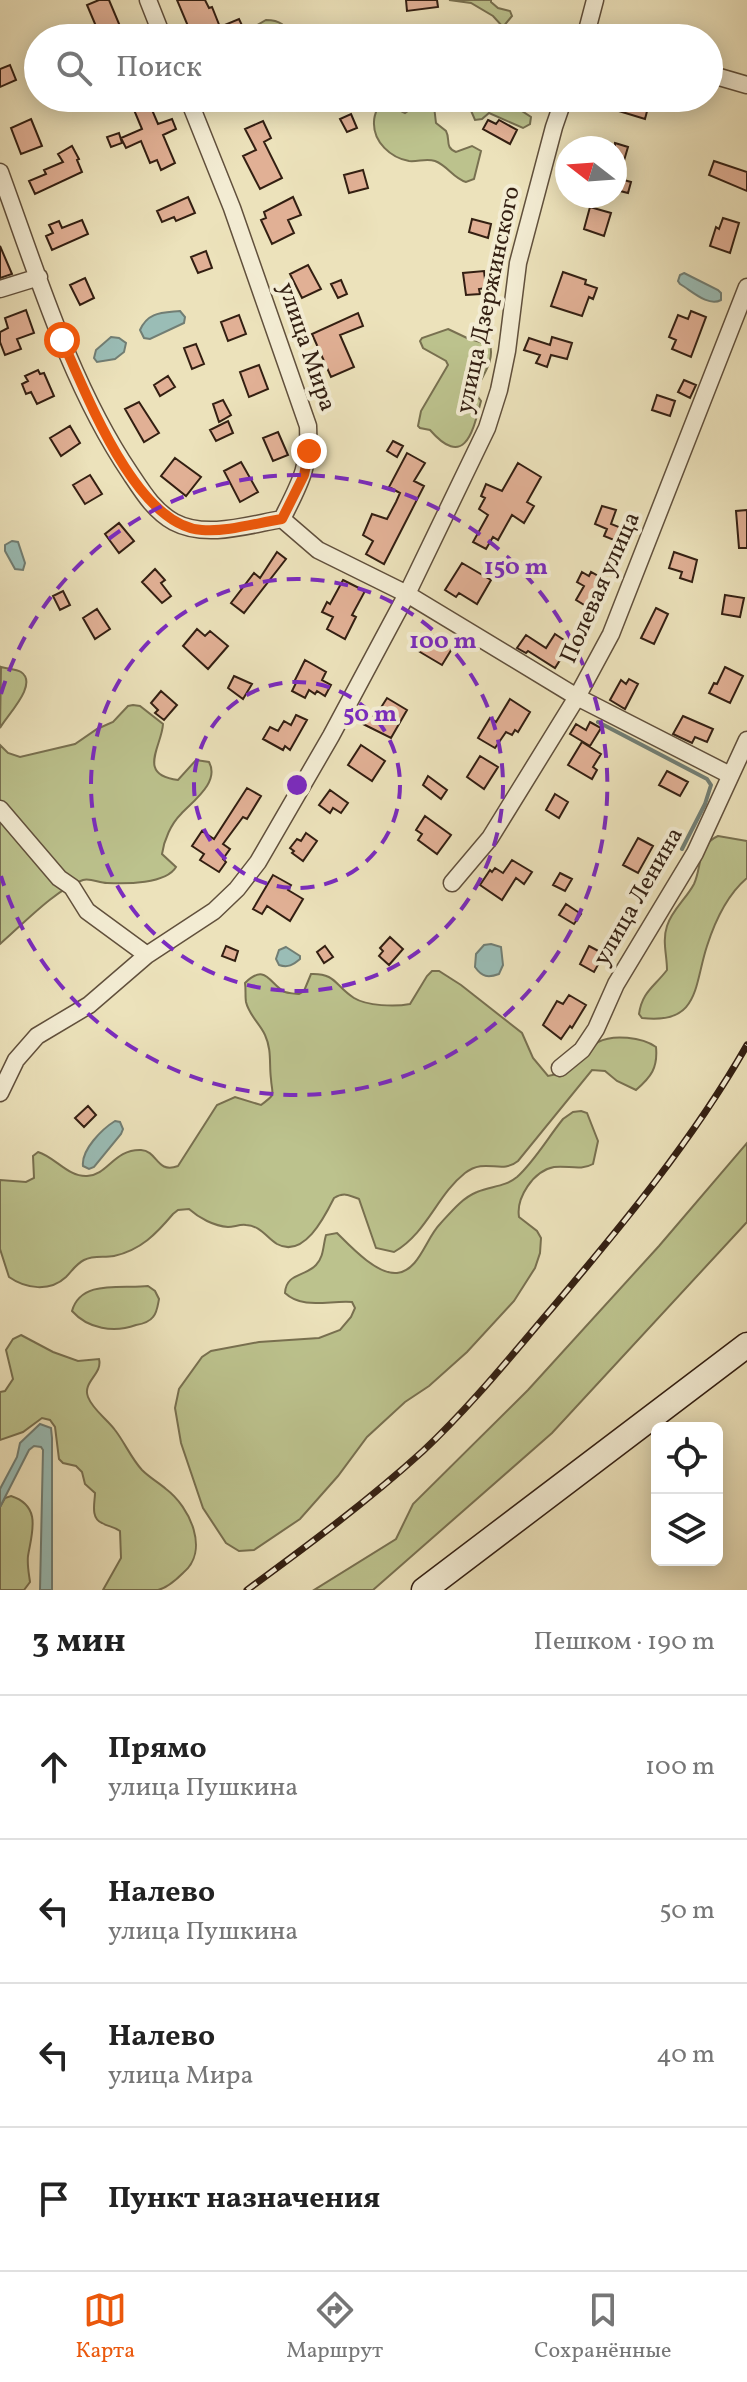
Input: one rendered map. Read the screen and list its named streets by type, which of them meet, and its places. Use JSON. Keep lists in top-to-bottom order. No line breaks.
{"streets":{"street":["улица Дзержинского","улица Мира","Полевая улица","улица Ленина"]},"north":"left","page":{"search":"Поиск","heading":["3 мин","Пешком · 190 m"],"list":[["Прямо","улица Пушкина","100 m"],["Налево","улица Пушкина","50 m"],["Налево","улица Мира","40 m"],"Пункт назначения"],"nav":["Карта","Маршрут","Сохранённые"]},"rings":["150 m","100 m","50 m"]}
